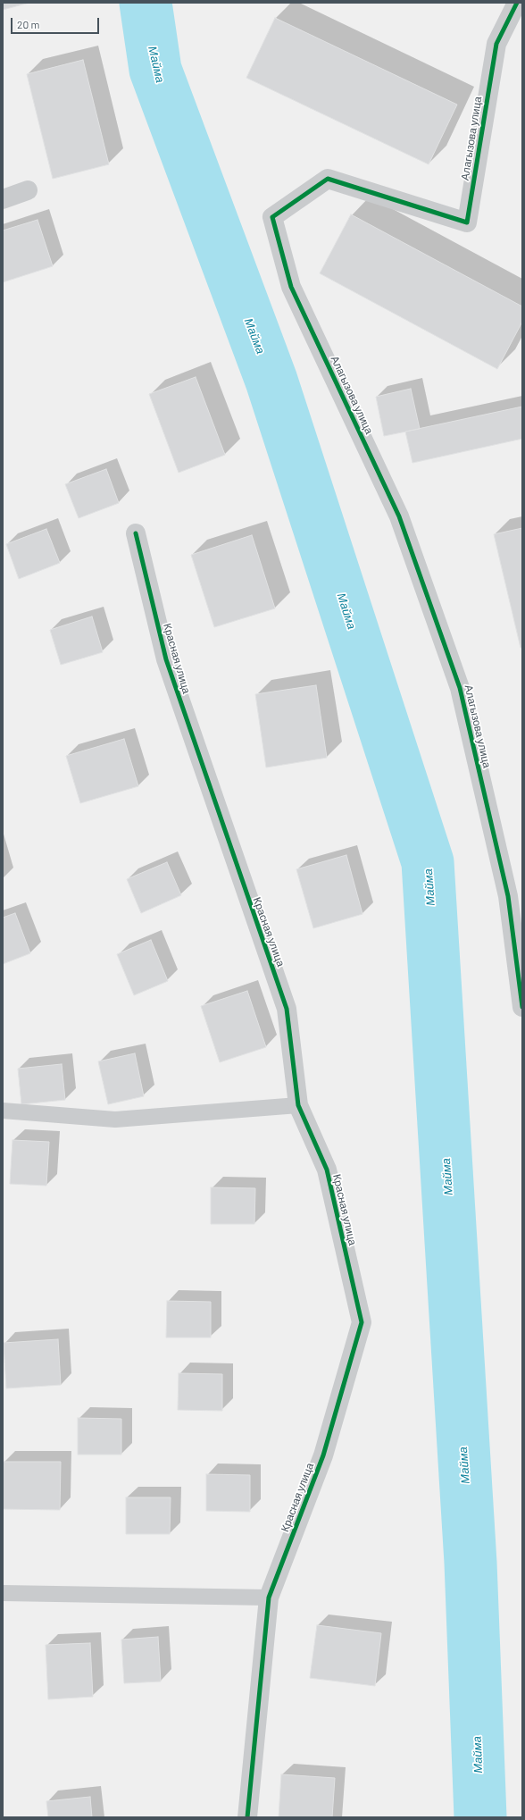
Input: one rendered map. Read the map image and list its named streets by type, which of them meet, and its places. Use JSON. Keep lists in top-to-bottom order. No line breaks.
{"streets":{"street":["Алагызова улица","Красная улица"]},"water":["Майма"],"scale_bar":"20 m"}
